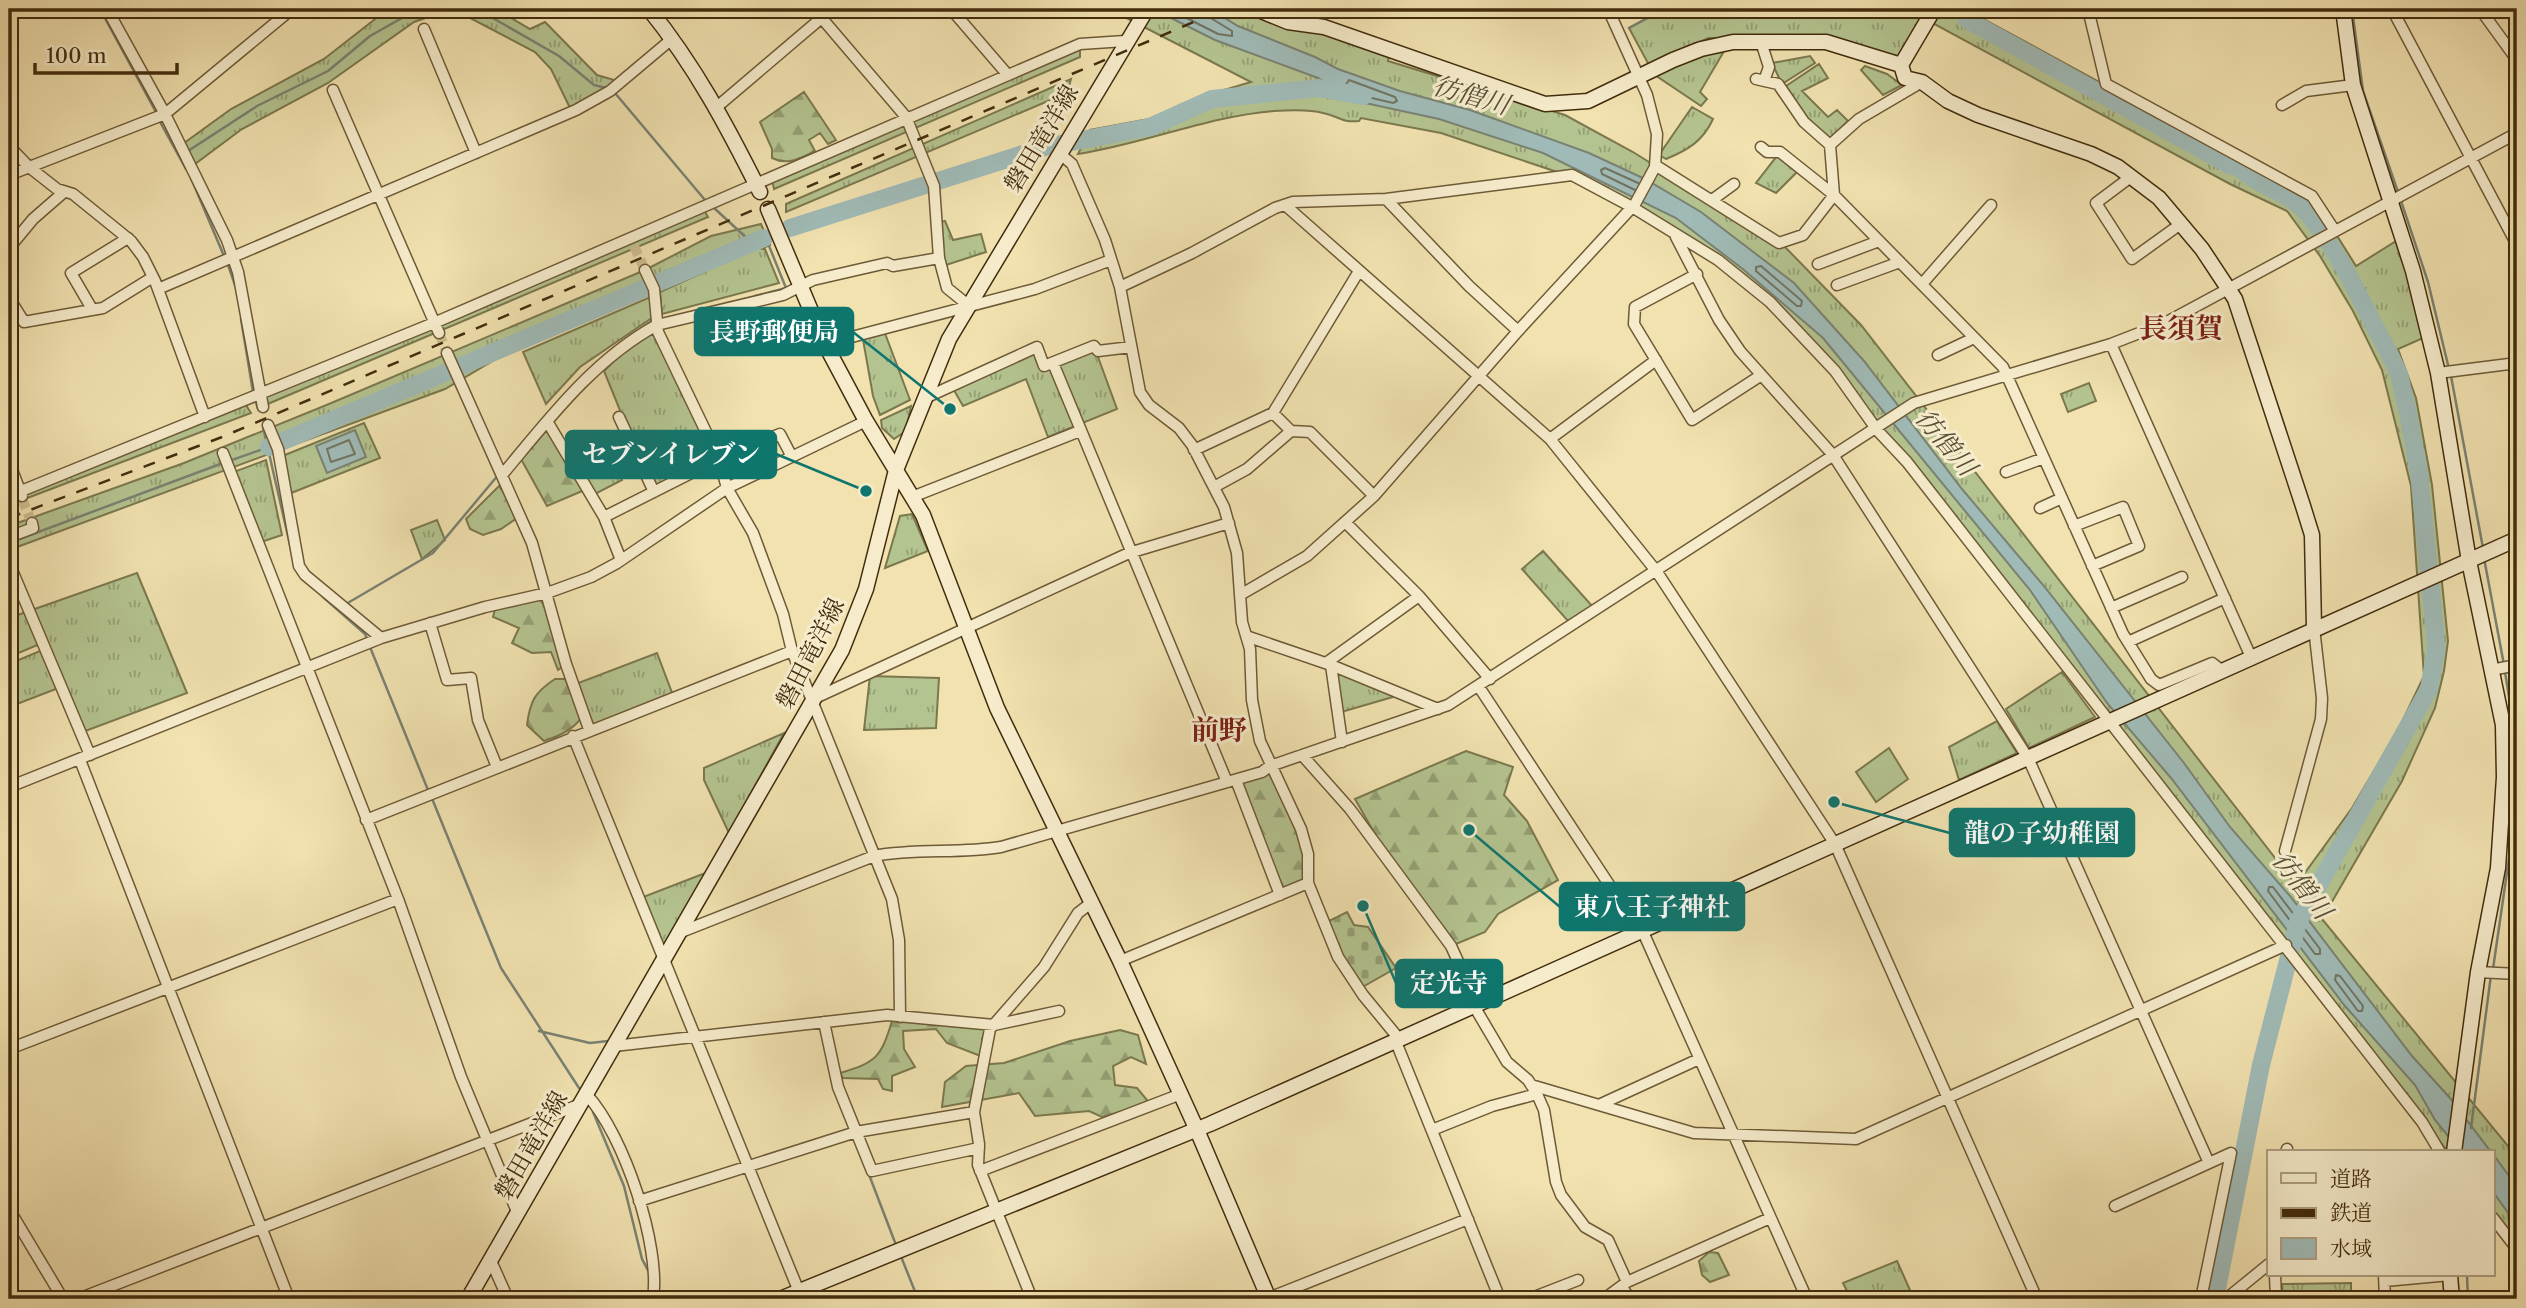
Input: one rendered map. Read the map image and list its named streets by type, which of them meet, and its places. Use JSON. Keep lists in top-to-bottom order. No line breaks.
{"streets":{"street":["磐田竜洋線"]},"districts":["長須賀","前野"],"water":["彷僧川"],"places":["長野郵便局","セブンイレブン","龍の子幼稚園","東八王子神社","定光寺"],"legend":["道路","鉄道","水域"],"scale_bar":"100 m"}
